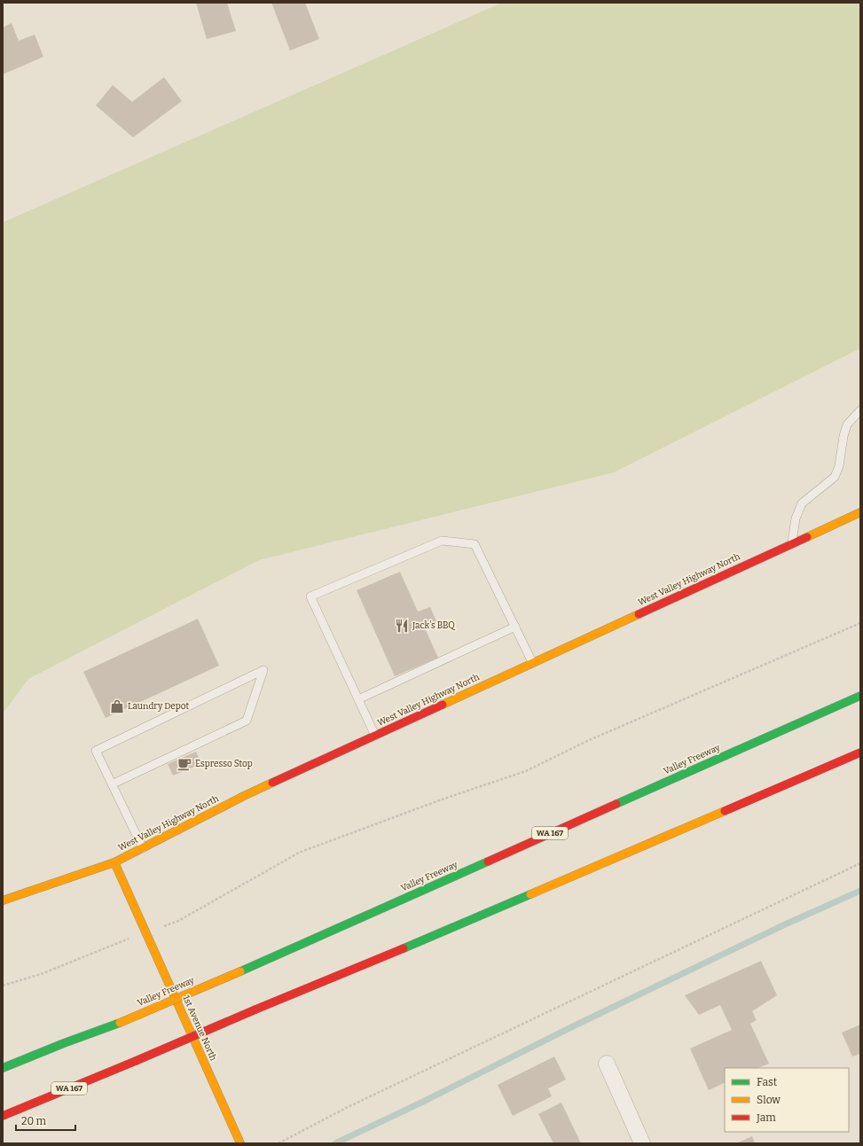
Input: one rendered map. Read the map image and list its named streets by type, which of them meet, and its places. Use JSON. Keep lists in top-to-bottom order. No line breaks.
{"streets":{"main road":["West Valley Highway North","Valley Freeway","WA 167","1st Avenue North"]},"crossings":[["West Valley Highway North","1st Avenue North"]],"places":{"restaurant":["Jack's BBQ"],"shop":["Laundry Depot"],"cafe":["Espresso Stop"]},"legend":["Fast","Slow","Jam"],"scale_bar":"20 m"}
